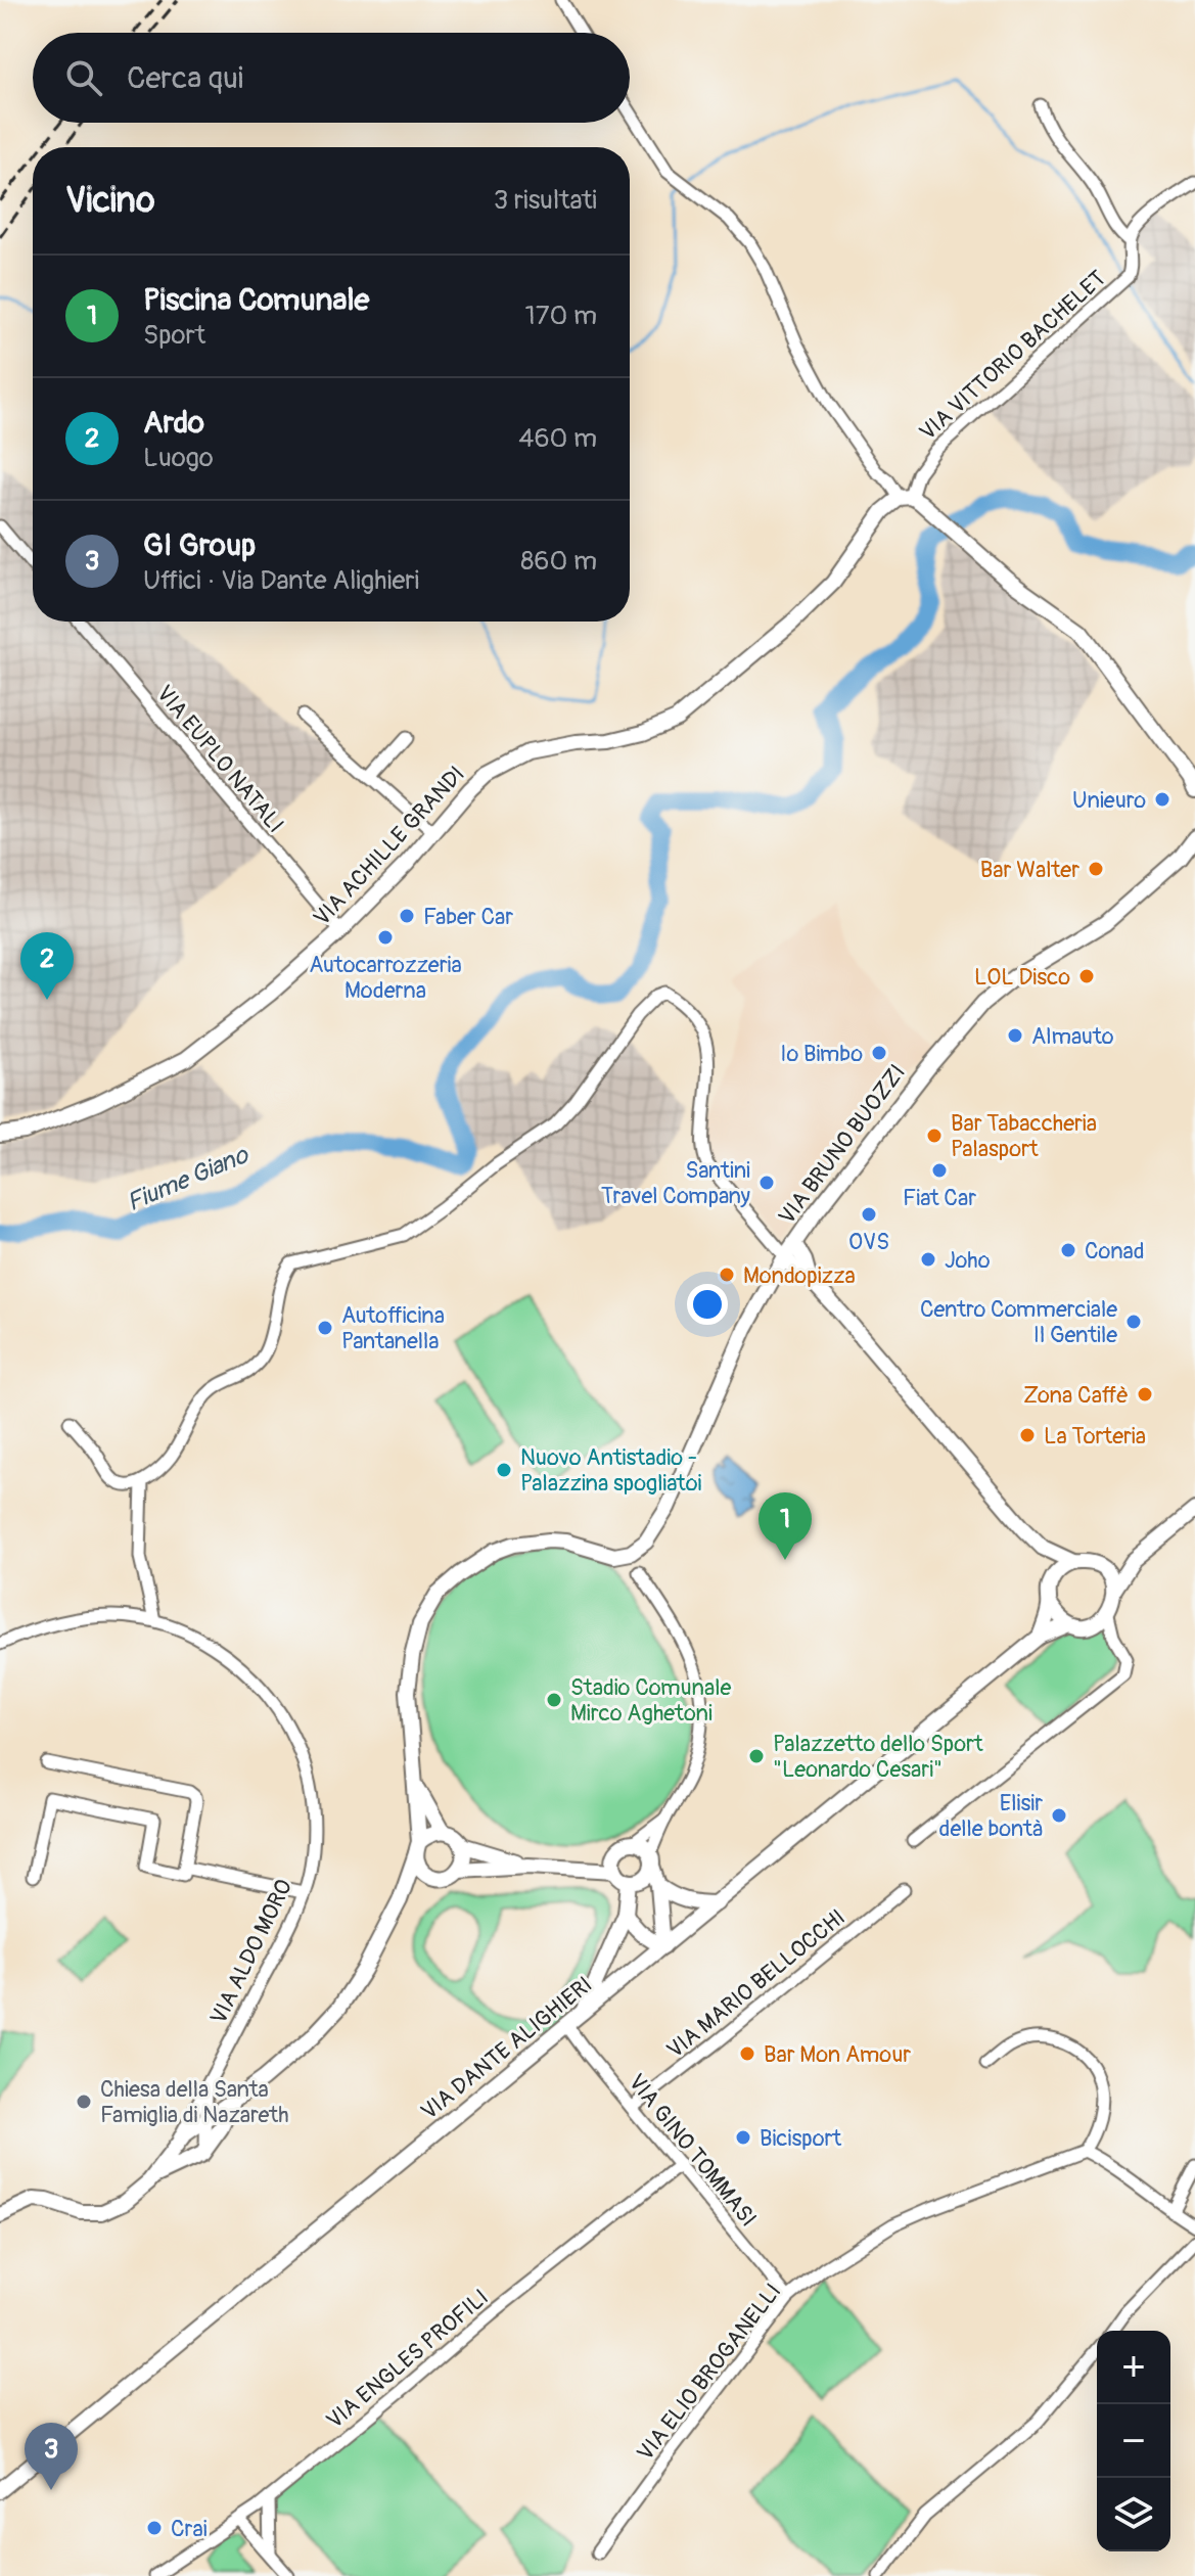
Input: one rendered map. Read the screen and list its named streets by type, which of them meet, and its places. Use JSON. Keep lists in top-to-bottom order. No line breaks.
{"streets":{"street":["VIA VITTORIO BACHELET","VIA EUPLO NATALI","VIA ACHILLE GRANDI","VIA BRUNO BUOZZI","VIA ALDO MORO","VIA MARIO BELLOCCHI","VIA DANTE ALIGHIERI","VIA GINO TOMMASI","VIA ENGLES PROFILI","VIA ELIO BROGANELLI"]},"crossings":[["VIA VITTORIO BACHELET","VIA ACHILLE GRANDI"],["VIA EUPLO NATALI","VIA ACHILLE GRANDI"],["VIA MARIO BELLOCCHI","VIA GINO TOMMASI"],["VIA DANTE ALIGHIERI","VIA GINO TOMMASI"],["VIA GINO TOMMASI","VIA ENGLES PROFILI"],["VIA GINO TOMMASI","VIA ELIO BROGANELLI"]],"water":["Fiume Giano"],"places":["Unieuro","Bar Walter","Faber Car","Autocarrozzeria Moderna","LOL Disco","Almauto","Io Bimbo","Bar Tabaccheria Palasport","Fiat Car","Santini Travel Company","OVS","Conad","Joho","Mondopizza","Centro Commerciale Il Gentile","Autofficina Pantanella","Zona Caffè","La Torteria","Nuovo Antistadio - Palazzina spogliatoi","Stadio Comunale Mirco Aghetoni","Palazzetto dello Sport \"Leonardo Cesari\"","Elisir delle bontà","Bar Mon Amour","Chiesa della Santa Famiglia di Nazareth","Bicisport","Crai"],"page":{"search":"Cerca qui","heading":["Vicino","3 risultati"],"list":[{"mark":"1","name":"Piscina Comunale","note":"Sport","value":"170 m"},{"mark":"2","name":"Ardo","note":"Luogo","value":"460 m"},{"mark":"3","name":"GI Group","note":"Uffici · Via Dante Alighieri","value":"860 m"}],"pins":["2","1","3"],"map_buttons":["+","−"]}}
